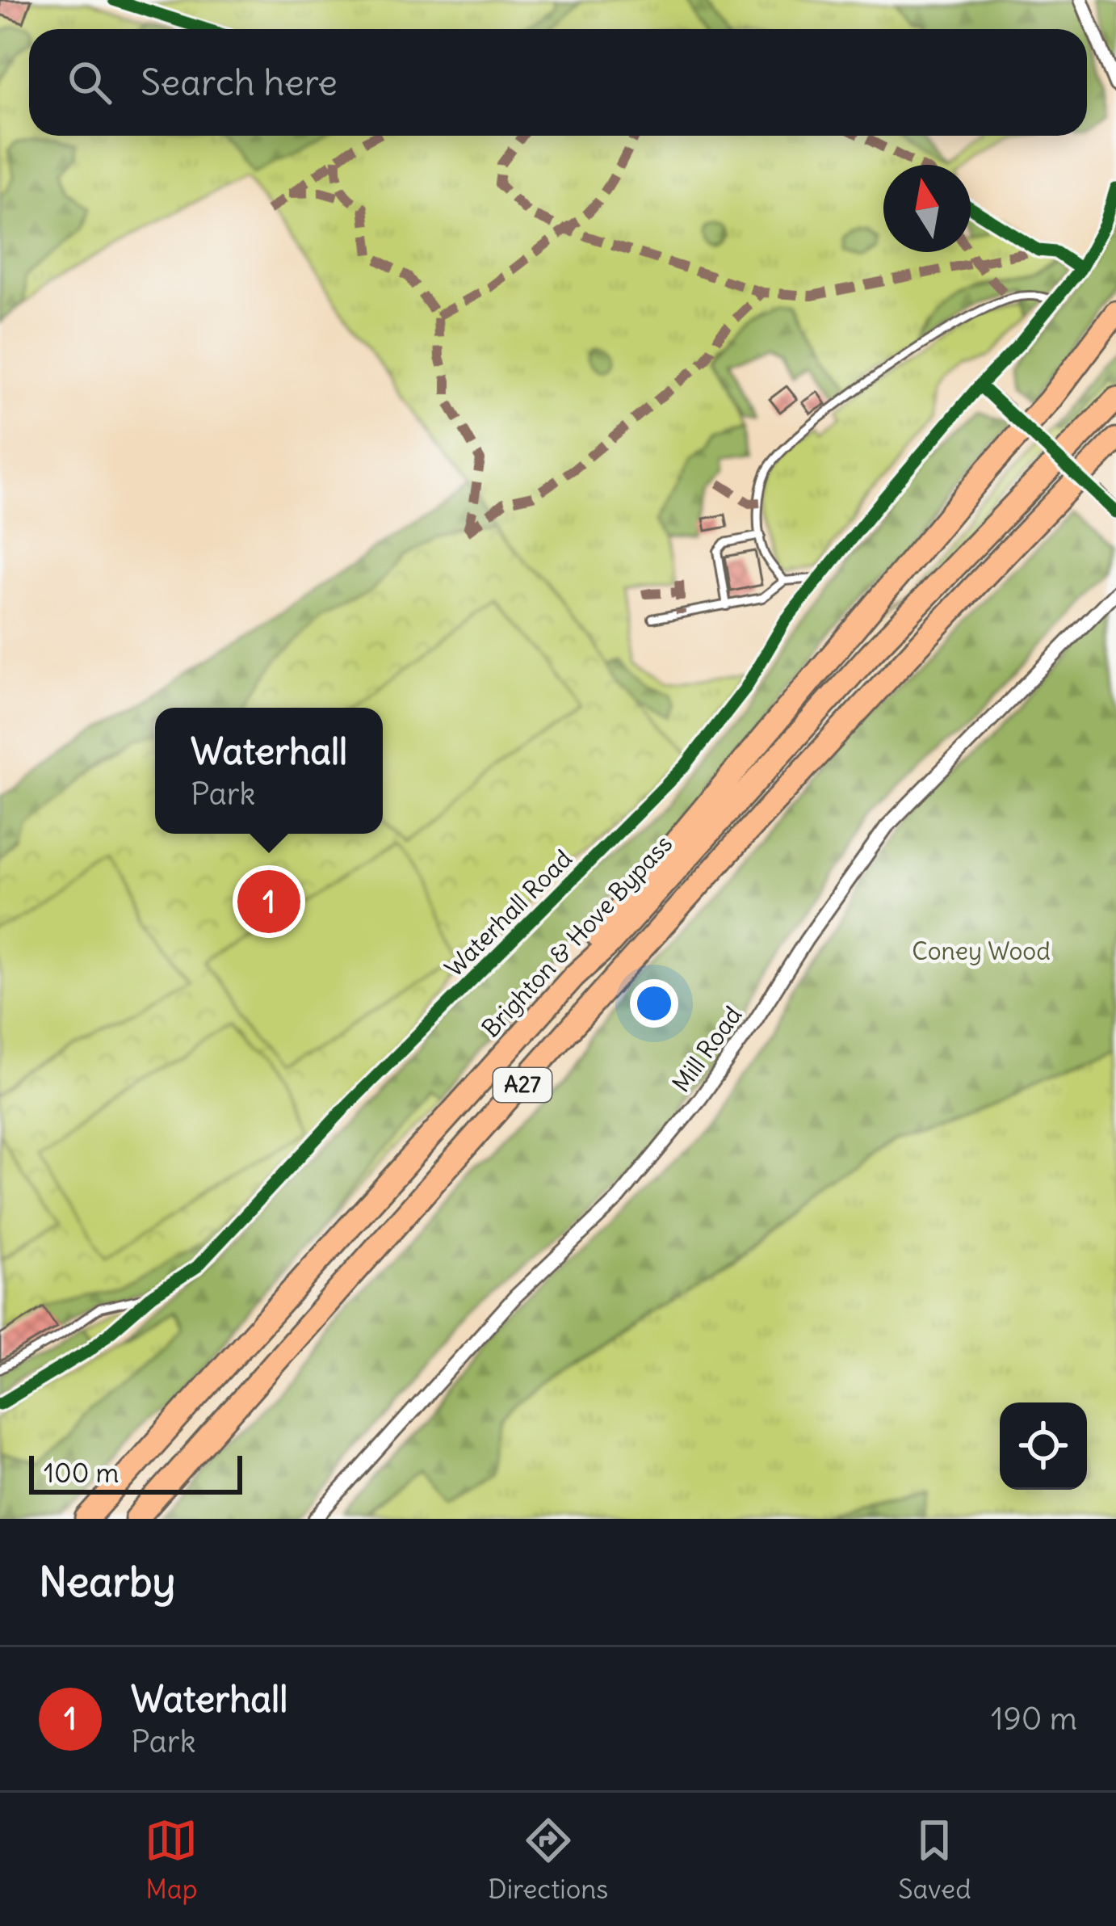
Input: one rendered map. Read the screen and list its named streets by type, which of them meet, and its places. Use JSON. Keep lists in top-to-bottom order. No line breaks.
{"streets":{"highway":["Brighton & Hove Bypass","A27"],"street":["Waterhall Road","Mill Road"]},"parks":["Coney Wood"],"scale_bar":"100 m","north":"top","page":{"search":"Search here","popup":["Waterhall","Park"],"pins":"1","scale":"100 m","heading":"Nearby","list":[{"mark":"1","name":"Waterhall","note":"Park","value":"190 m"}],"nav":["Map","Directions","Saved"]}}
